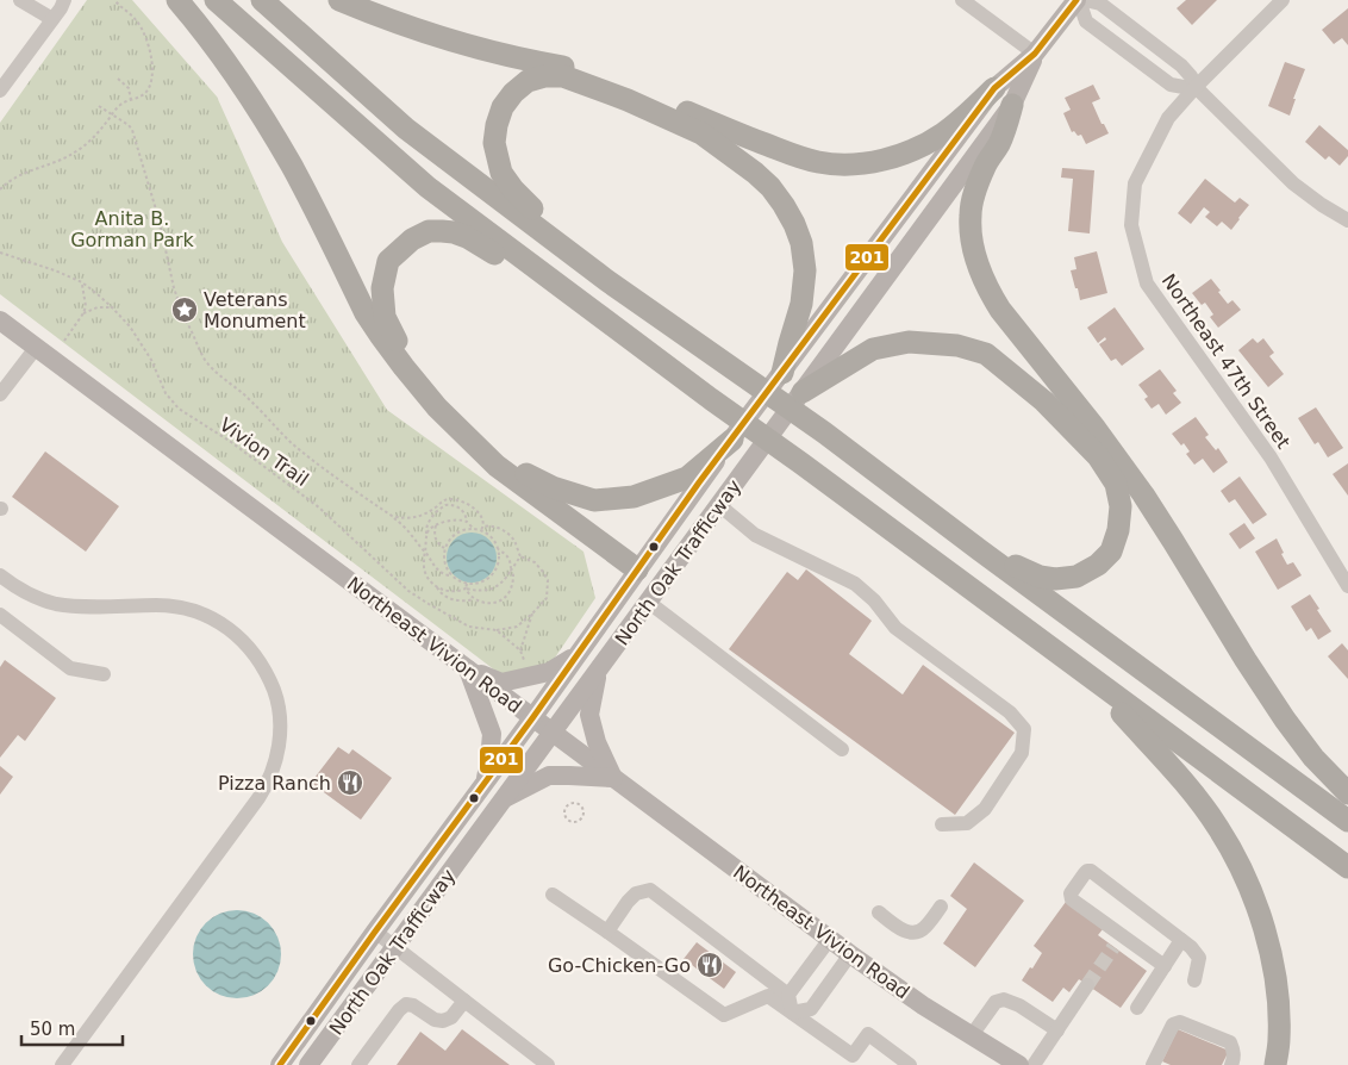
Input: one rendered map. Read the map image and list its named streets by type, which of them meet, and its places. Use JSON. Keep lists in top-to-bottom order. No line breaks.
{"streets":{"main road":["North Oak Trafficway","Northeast Vivion Road"],"street":["Northeast 47th Street"],"path":["Vivion Trail"]},"crossings":[["North Oak Trafficway","Northeast Vivion Road"]],"parks":["Anita B. Gorman Park"],"places":{"place":["Veterans Monument"],"restaurant":["Pizza Ranch","Go-Chicken-Go"]},"lines":["transit line 201"],"scale_bar":"50 m"}
